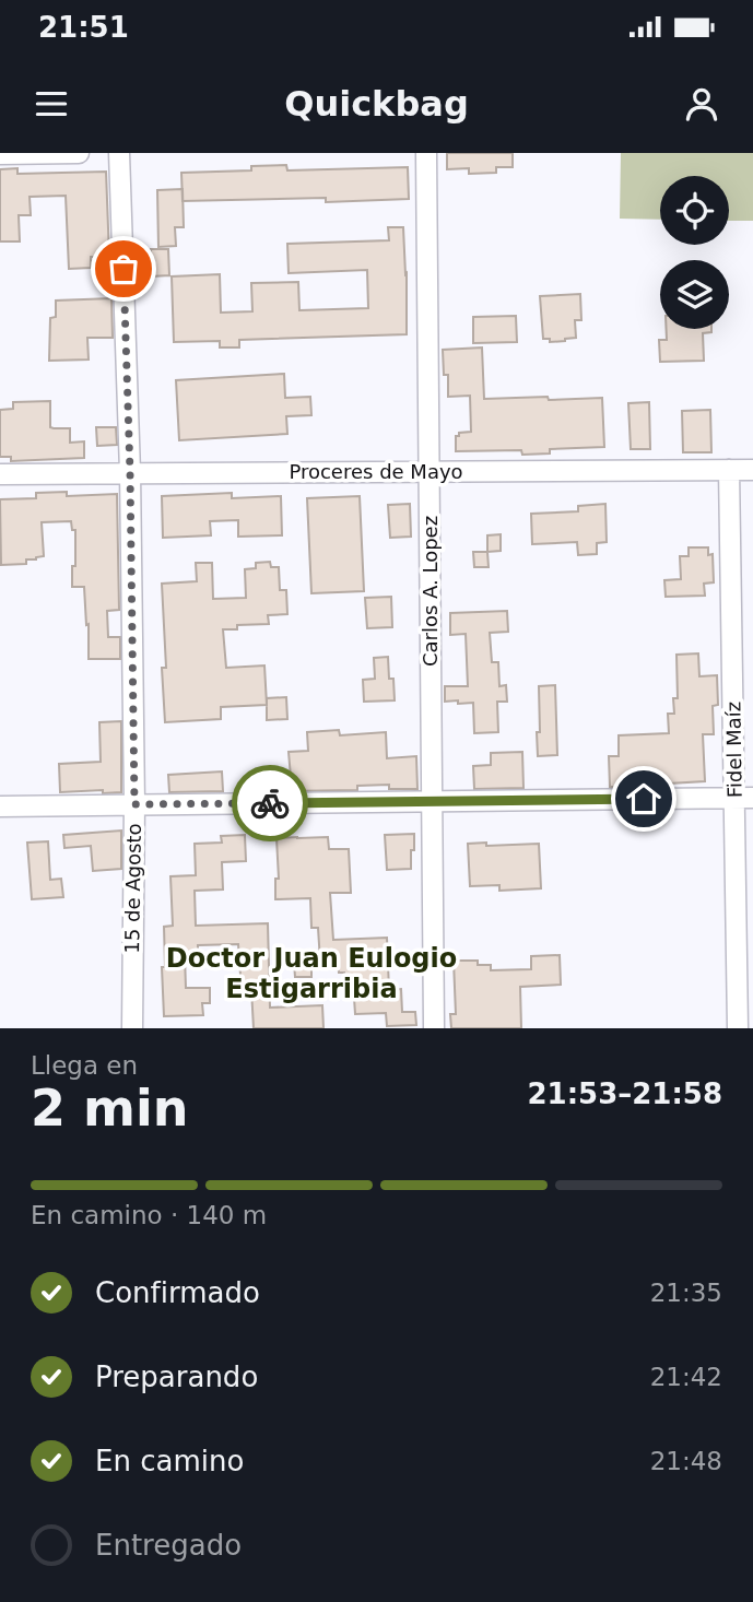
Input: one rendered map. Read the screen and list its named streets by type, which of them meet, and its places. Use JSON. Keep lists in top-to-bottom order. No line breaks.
{"streets":{"street":["Proceres de Mayo","Carlos A. Lopez","Fidel Maíz","15 de Agosto"]},"crossings":[["Proceres de Mayo","Carlos A. Lopez"],["Proceres de Mayo","Fidel Maíz"],["Proceres de Mayo","15 de Agosto"]],"districts":["Doctor Juan Eulogio Estigarribia"],"page":{"status":"21:51","header":"Quickbag","heading":["2 min","Llega en","21:53–21:58"],"bar":"En camino · 140 m","list":[["Confirmado","21:35"],["Preparando","21:42"],["En camino","21:48"],"Entregado"]}}
